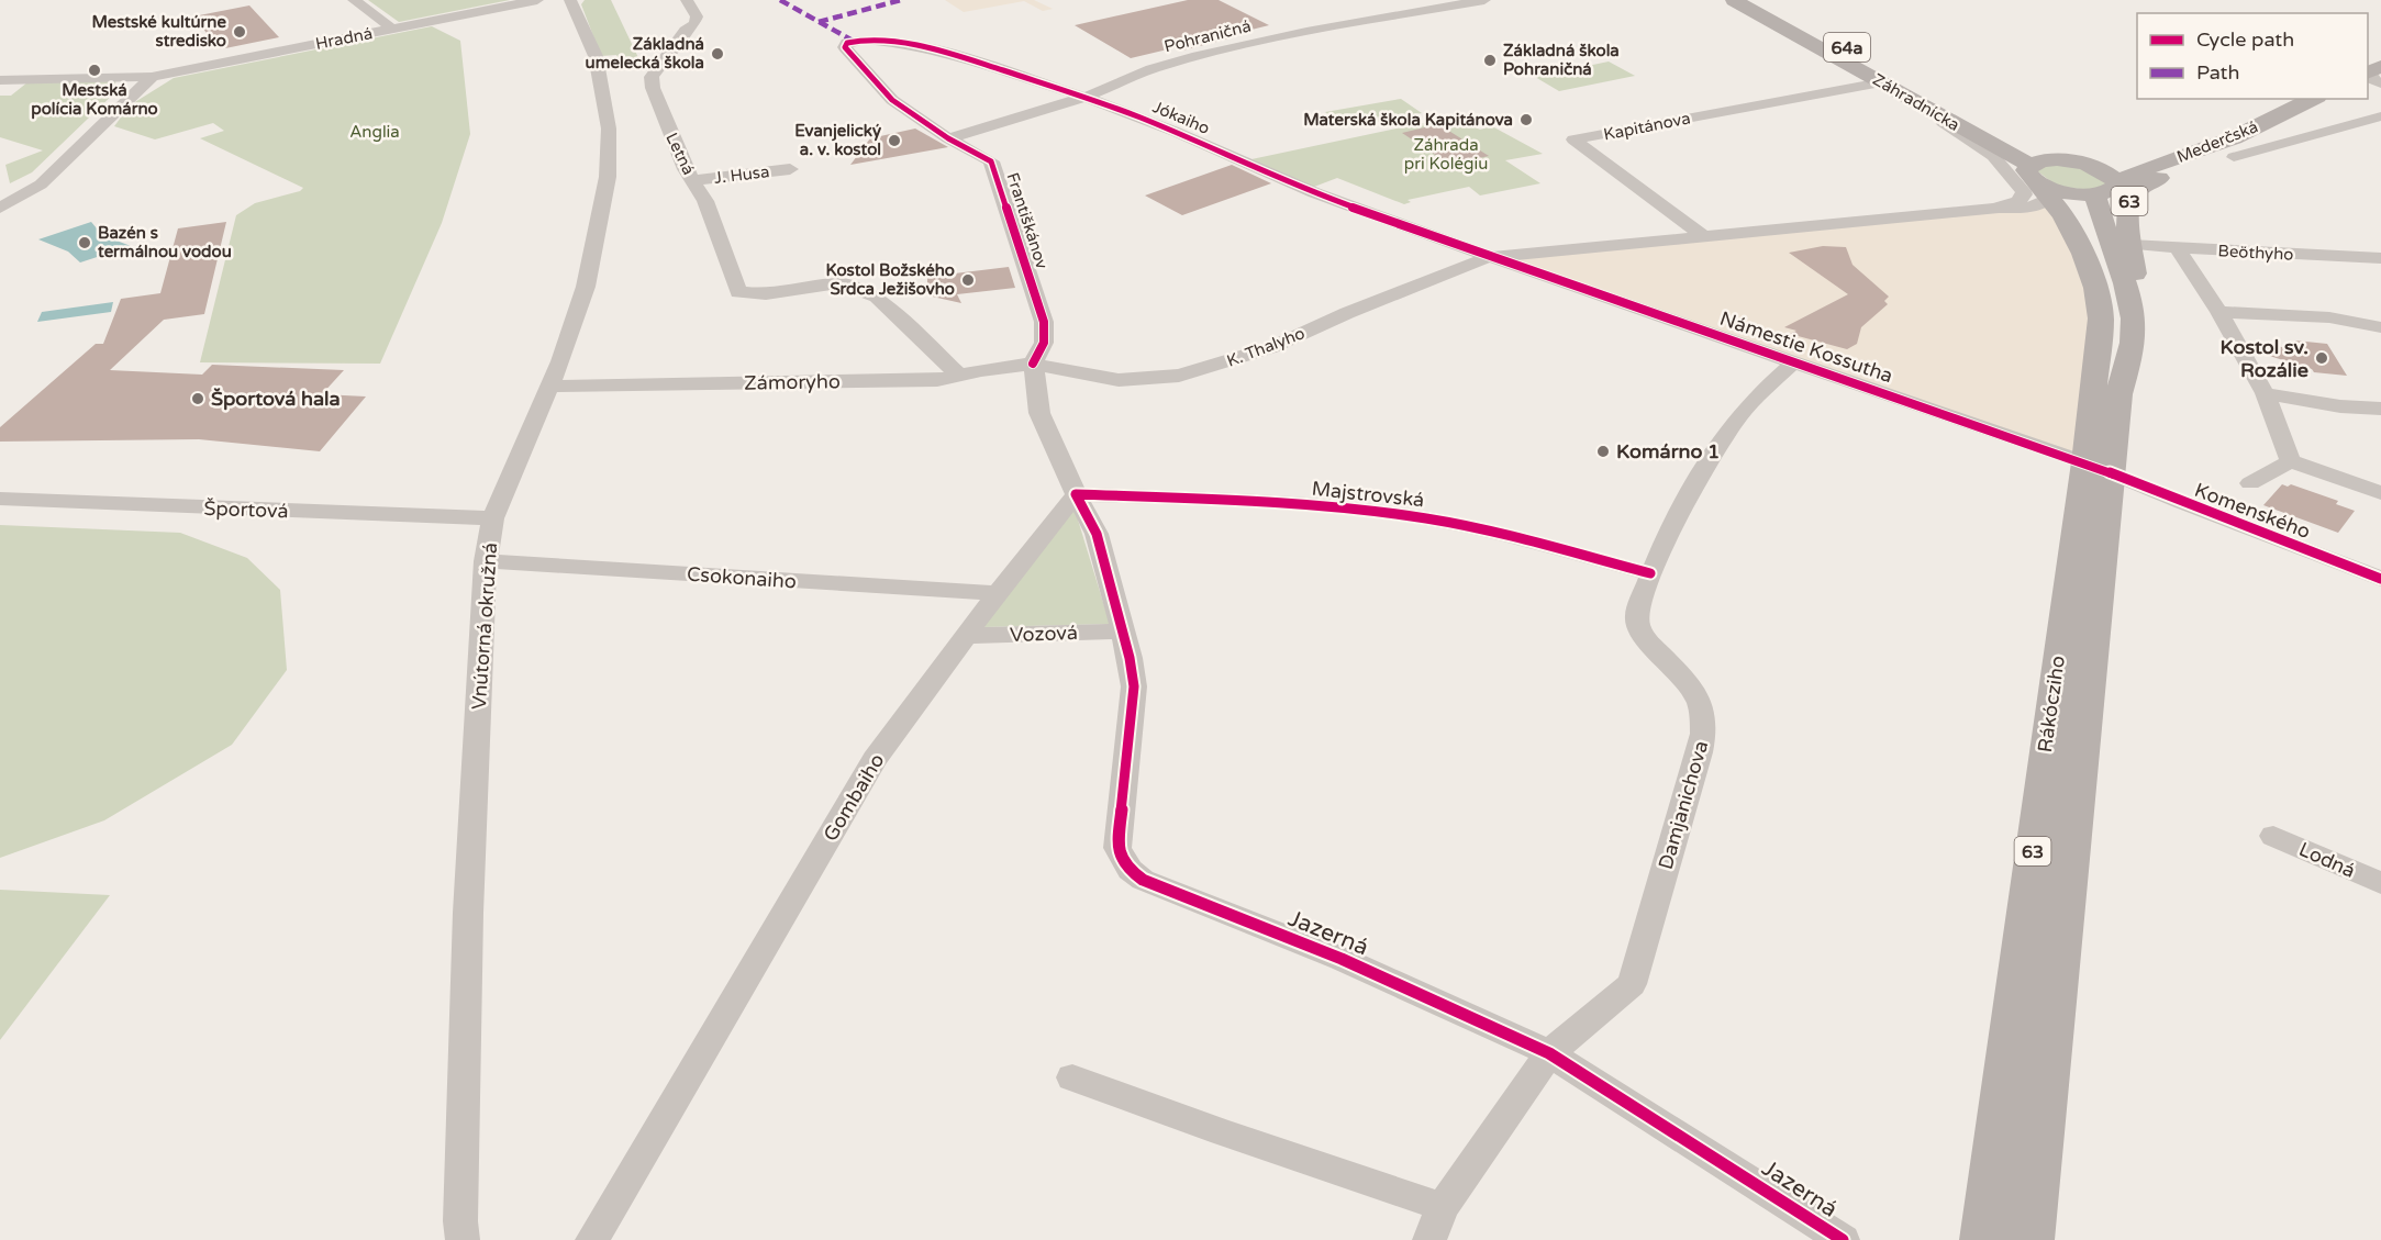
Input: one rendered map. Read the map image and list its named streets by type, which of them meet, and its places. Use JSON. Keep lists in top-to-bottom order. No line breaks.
{"streets":{"main road":["64a","Záhradnícka","Mederčská","63","Rákócziho"],"street":["Pohraničná","Hradná","Jókaiho","Kapitánova","Letná","J. Husa","Františkánov","Beöthyho","K. Thalyho","Námestie Kossutha","Zámoryho","Majstrovská","Športová","Komenského","Csokonaiho","Vnútorná okružná","Vozová","Gombaiho","Damjanichova","Lodná","Jazerná"]},"crossings":[["Pohraničná","Jókaiho"],["Pohraničná","Františkánov"],["Záhradnícka","Kapitánova"],["Záhradnícka","63"],["Záhradnícka","Rákócziho"],["Jókaiho","Františkánov"],["Jókaiho","K. Thalyho"],["Jókaiho","Námestie Kossutha"],["Mederčská","63"],["Letná","J. Husa"],["Letná","Zámoryho"],["63","Beöthyho"],["63","Rákócziho"],["Františkánov","K. Thalyho"],["Františkánov","Zámoryho"],["K. Thalyho","Námestie Kossutha"],["K. Thalyho","Zámoryho"],["Námestie Kossutha","Komenského"],["Námestie Kossutha","Rákócziho"],["Námestie Kossutha","Damjanichova"],["Zámoryho","Vnútorná okružná"],["Majstrovská","Gombaiho"],["Majstrovská","Damjanichova"],["Majstrovská","Jazerná"],["Športová","Vnútorná okružná"],["Komenského","Rákócziho"],["Csokonaiho","Vnútorná okružná"],["Csokonaiho","Gombaiho"],["Vozová","Gombaiho"],["Vozová","Jazerná"],["Gombaiho","Jazerná"],["Damjanichova","Jazerná"]],"parks":["Anglia","Záhrada pri Kolégiu"],"places":["Mestské kultúrne stredisko","Základná umelecká škola","Základná škola Pohraničná","Mestská polícia Komárno","Materská škola Kapitánova","Evanjelický a. v. kostol","Bazén s termálnou vodou","Kostol Božského Srdca Ježišovho","Kostol sv. Rozálie","Športová hala","Komárno 1"],"legend":["Cycle path","Path"]}
